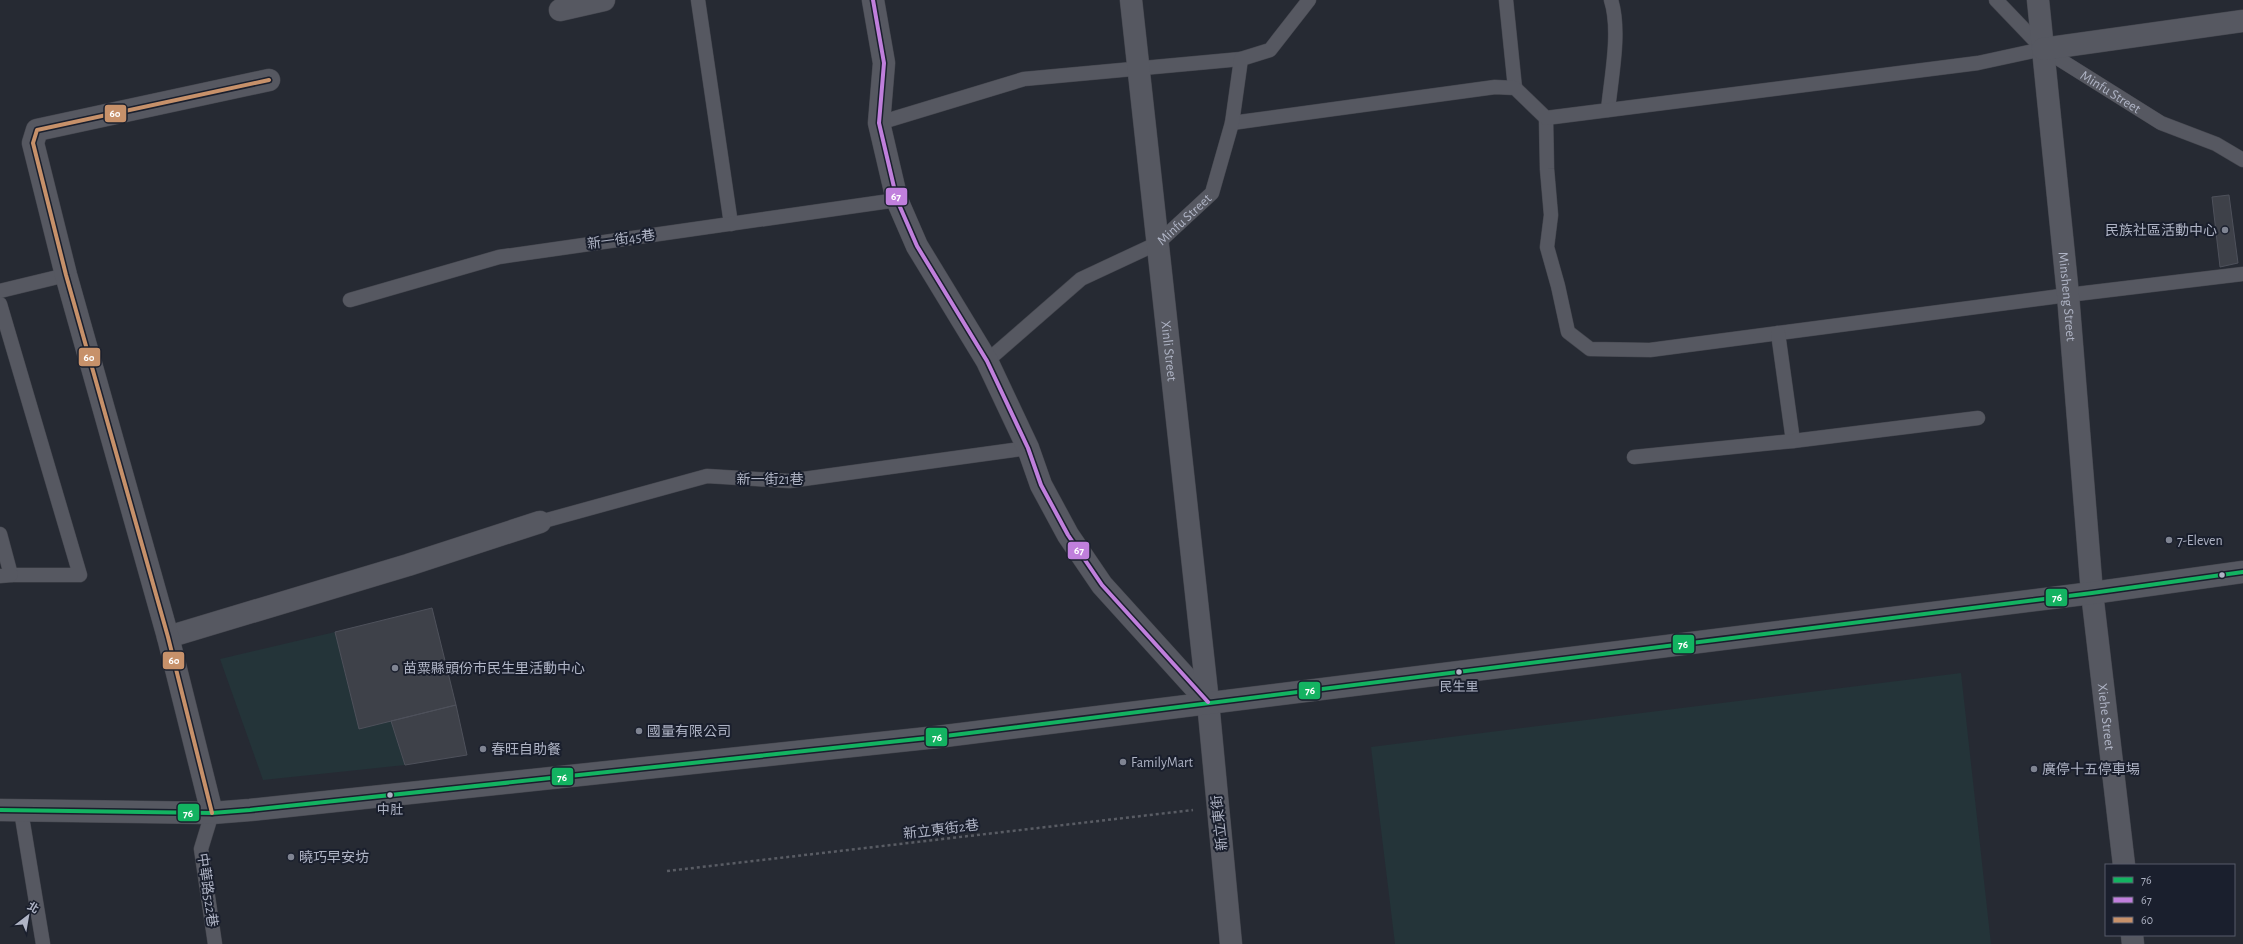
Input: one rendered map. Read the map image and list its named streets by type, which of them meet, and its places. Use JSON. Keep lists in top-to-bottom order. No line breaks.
{"streets":{"street":["Minsheng Street","Xinli Street","Xiehe Street","新立東街"],"lane":["Minfu Street","新一街45巷","新一街21巷","中華路522巷"],"path":["新立東街2巷"]},"crossings":[["Minfu Street","Minsheng Street"],["Minfu Street","Xinli Street"],["Minsheng Street","Xiehe Street"],["Xinli Street","新立東街"],["新立東街","新立東街2巷"]],"places":["民族社區活動中心","7-Eleven","苗粟縣頭份巿民生里活動中心","民生里","國量有限公司","春旺自助餐","FamilyMart","廣停十五停車場","中肚","曉巧早安坊"],"lines":["transit line 67","transit line 60","transit line 76"],"legend":["76","67","60"],"north":"top right"}
